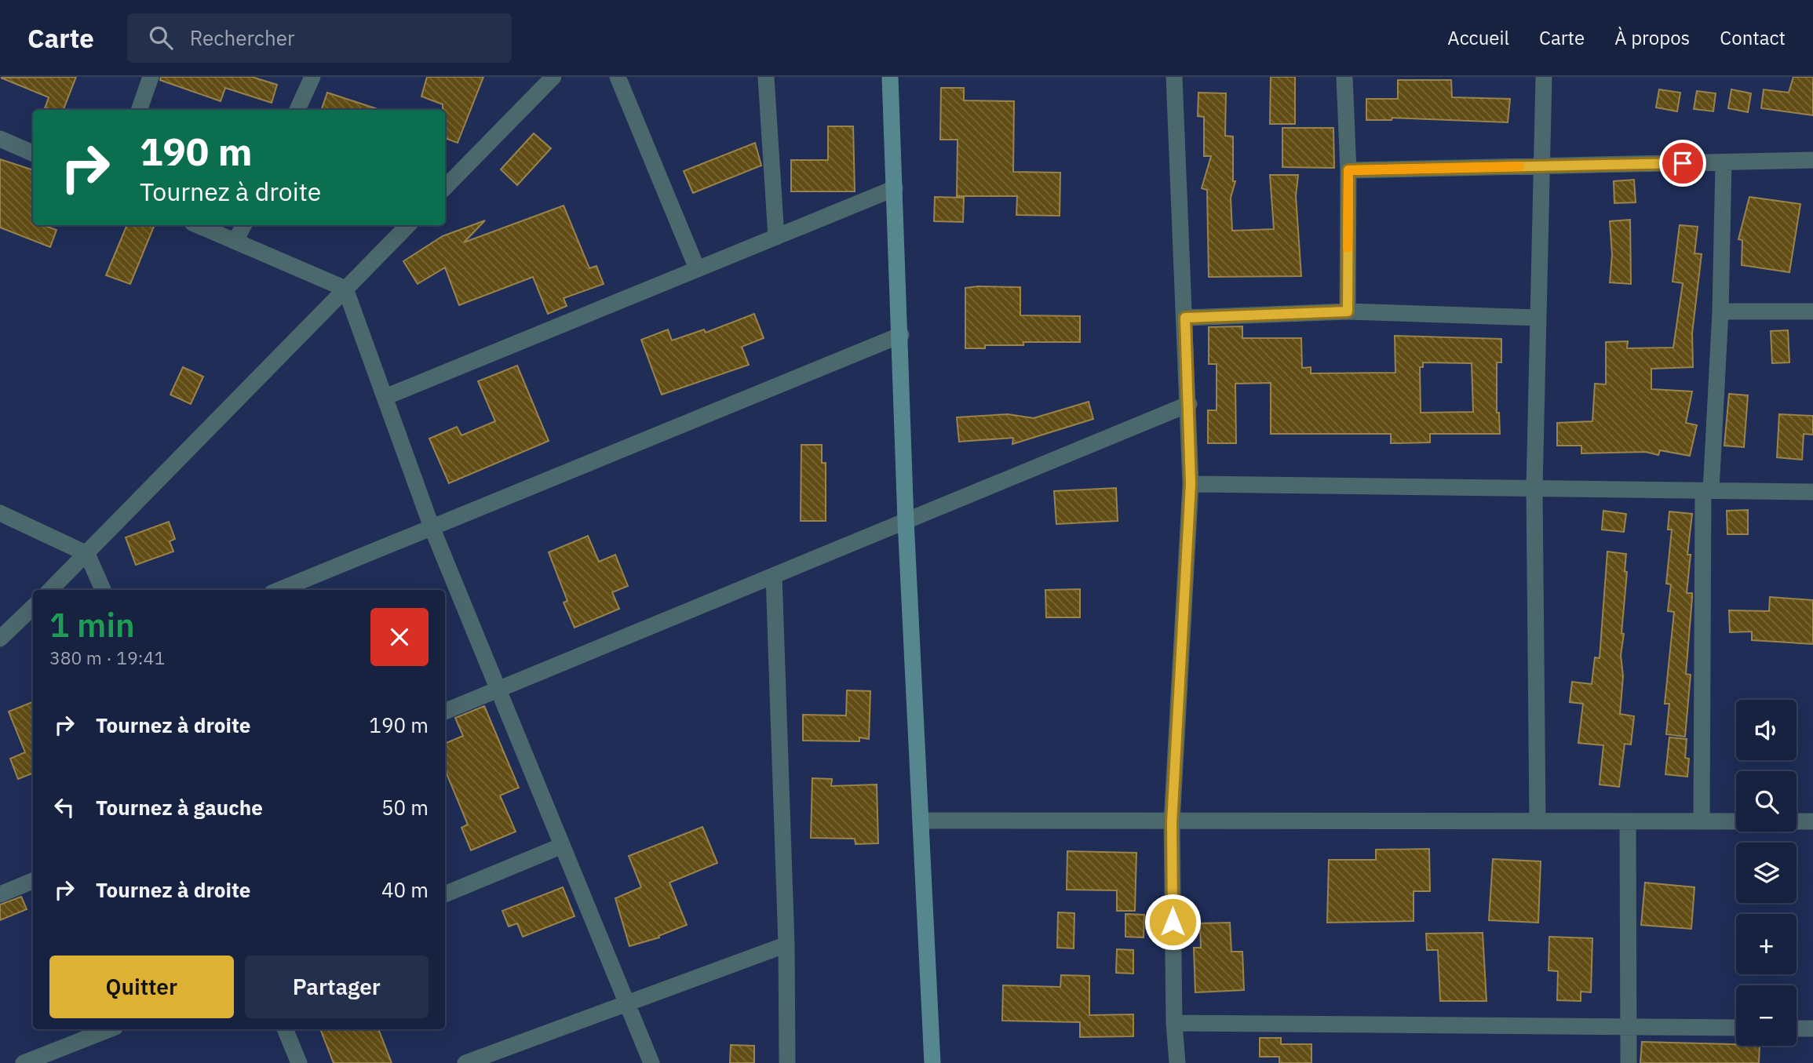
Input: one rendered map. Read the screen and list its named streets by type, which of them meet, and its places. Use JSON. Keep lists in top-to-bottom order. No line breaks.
{"page":{"header":"Carte","search":"Rechercher","nav":["Accueil","Carte","À propos","Contact"],"turn":["190 m","Tournez à droite"],"heading":["1 min","380 m · 19:41"],"list":[{"name":"Tournez à droite","value":"190 m"},{"name":"Tournez à gauche","value":"50 m"},{"name":"Tournez à droite","value":"40 m"}],"map_buttons":["+","−"],"buttons":["Quitter","Partager"]}}
